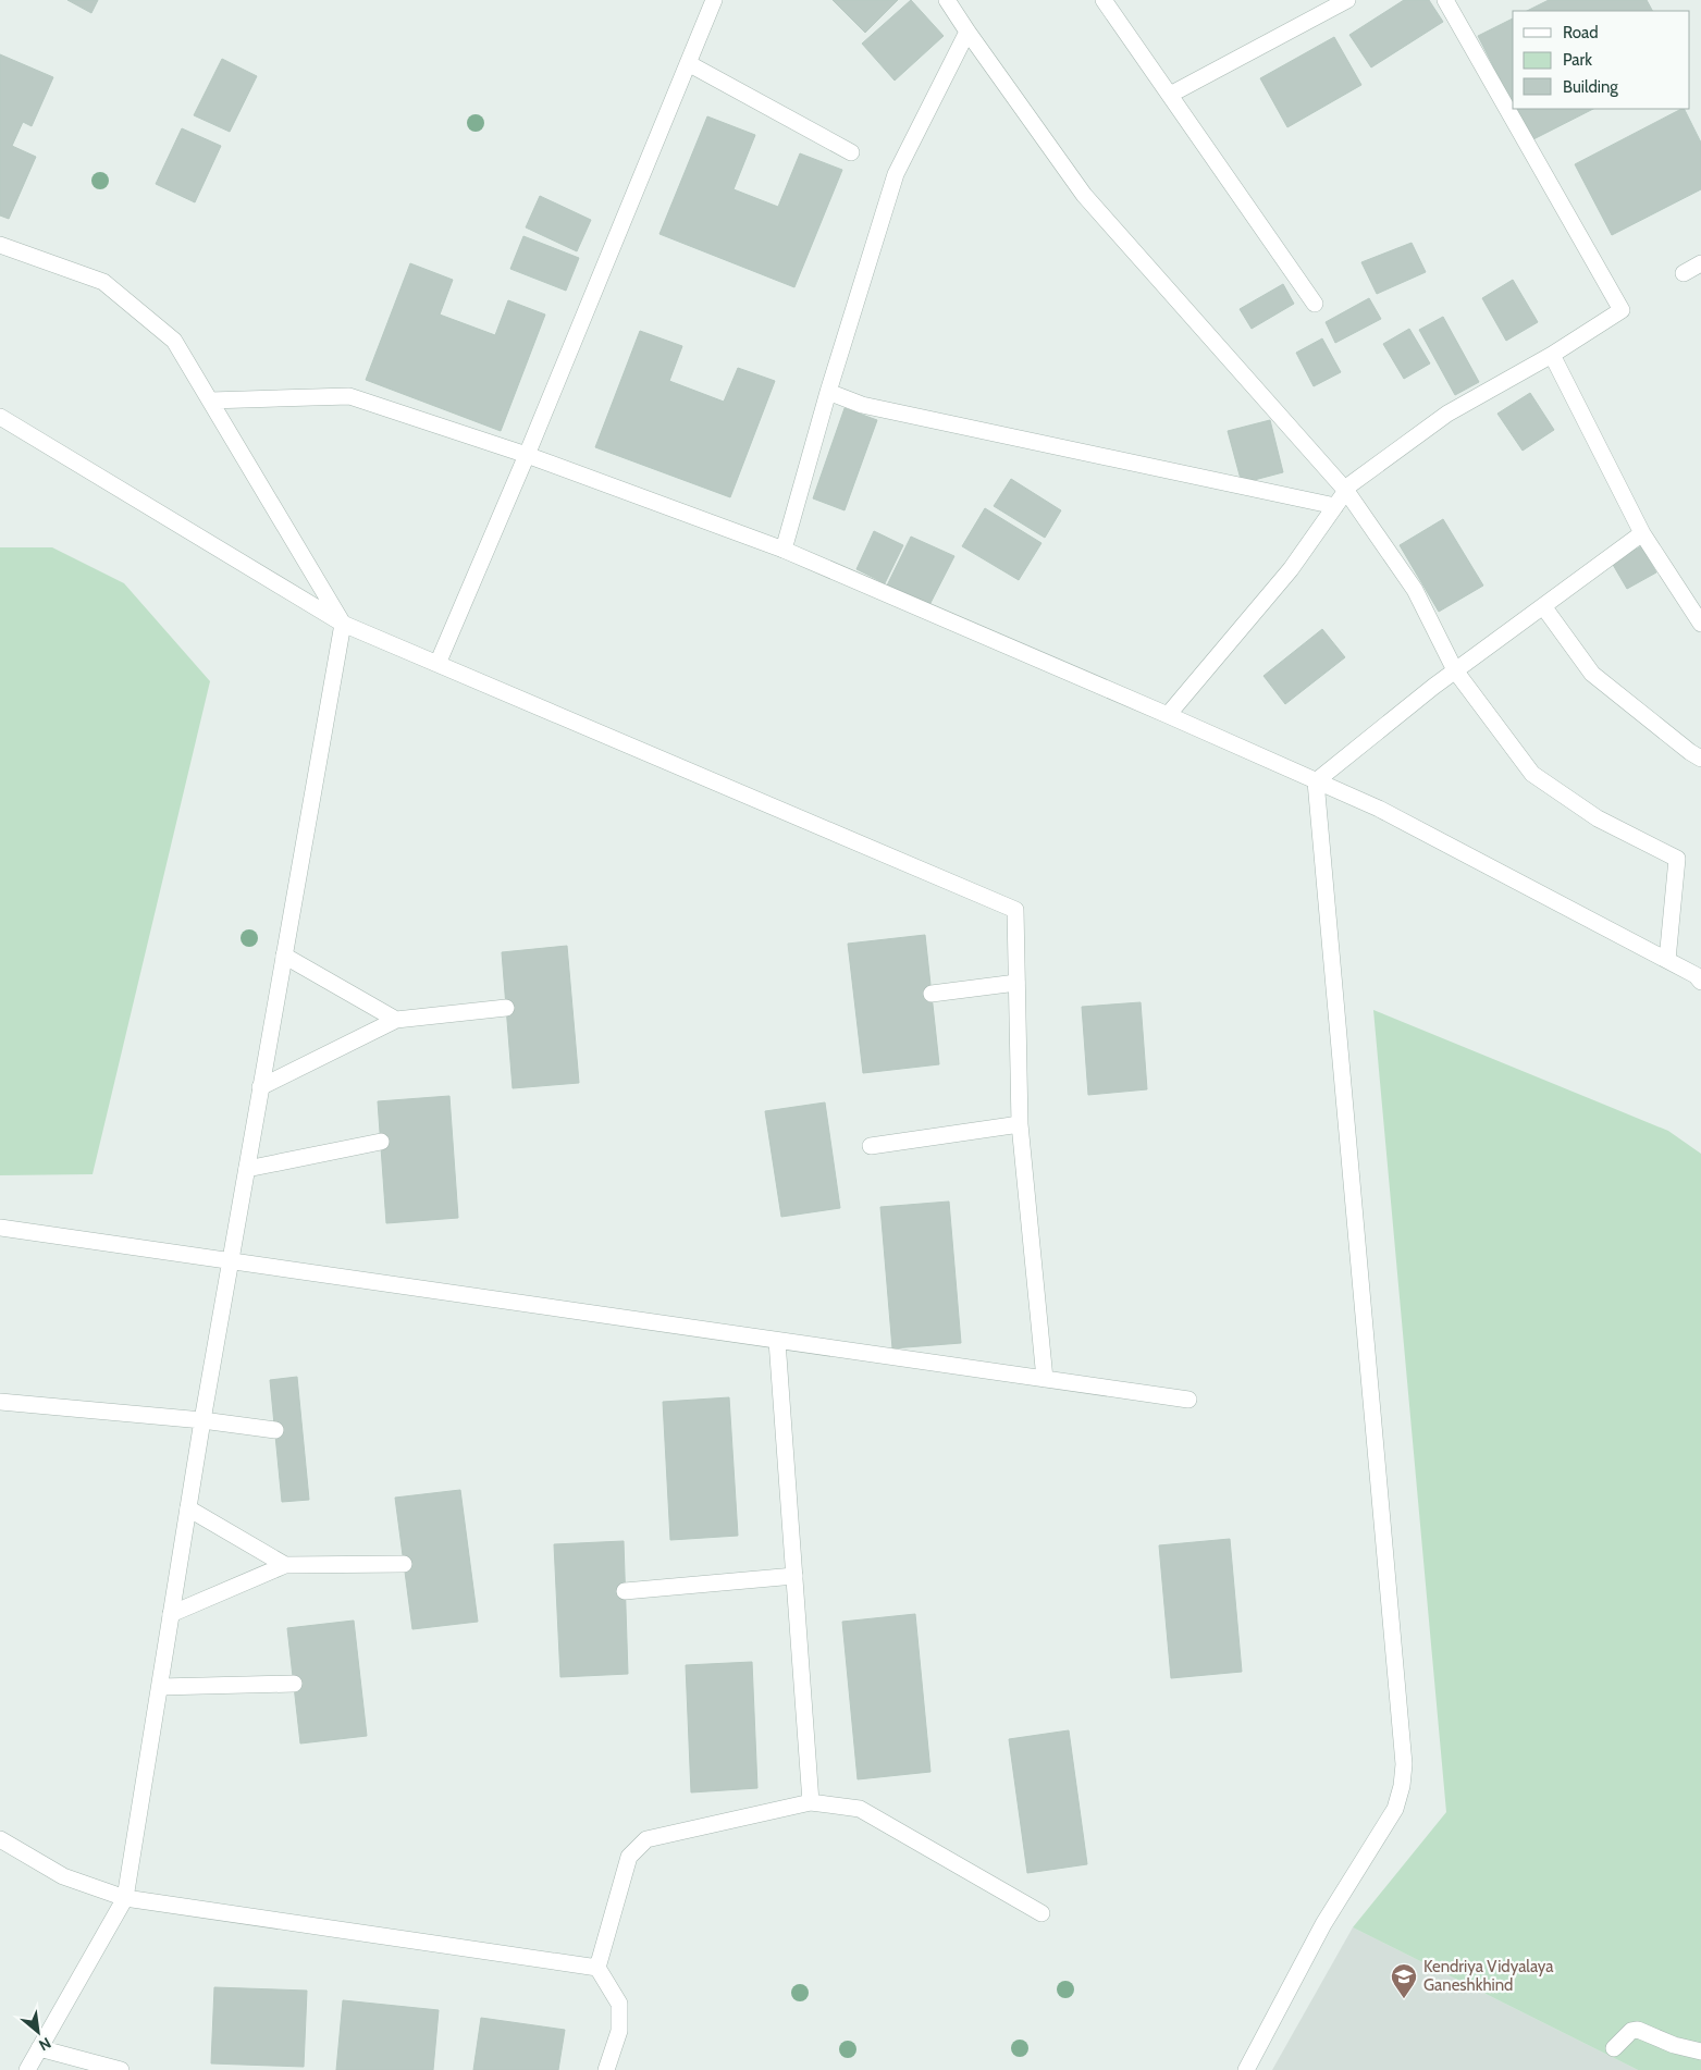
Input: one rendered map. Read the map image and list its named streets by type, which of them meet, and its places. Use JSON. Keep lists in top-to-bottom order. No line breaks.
{"places":{"school or university":["Kendriya Vidyalaya Ganeshkhind"]},"legend":["Road","Park","Building"],"north":"bottom right"}
